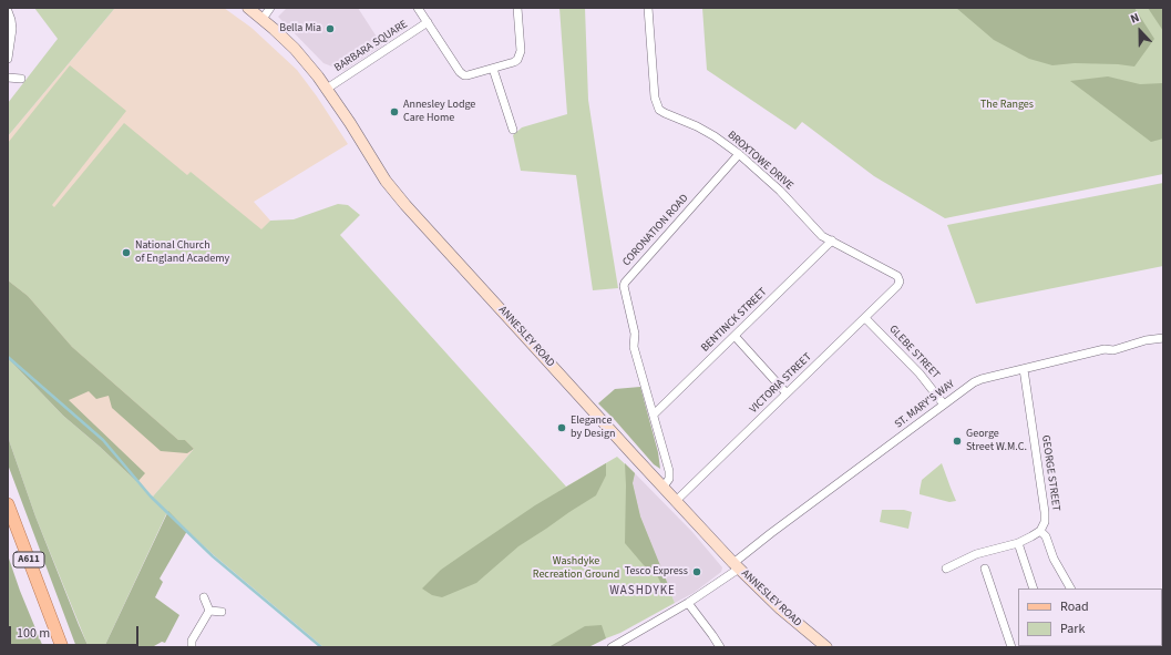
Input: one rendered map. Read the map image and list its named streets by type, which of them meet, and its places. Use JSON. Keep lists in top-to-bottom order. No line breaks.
{"streets":{"main road":["A611"],"street":["BARBARA SQUARE","BROXTOWE DRIVE","CORONATION ROAD","BENTINCK STREET","ANNESLEY ROAD","GLEBE STREET","VICTORIA STREET","ST. MARY'S WAY","GEORGE STREET"]},"crossings":[["BARBARA SQUARE","ANNESLEY ROAD"],["BROXTOWE DRIVE","CORONATION ROAD"],["BROXTOWE DRIVE","BENTINCK STREET"],["BROXTOWE DRIVE","VICTORIA STREET"],["CORONATION ROAD","BENTINCK STREET"],["CORONATION ROAD","ANNESLEY ROAD"],["ANNESLEY ROAD","VICTORIA STREET"],["ANNESLEY ROAD","ST. MARY'S WAY"],["GLEBE STREET","VICTORIA STREET"],["GLEBE STREET","ST. MARY'S WAY"],["ST. MARY'S WAY","GEORGE STREET"]],"districts":["WASHDYKE"],"parks":["The Ranges","Washdyke Recreation Ground"],"places":["Bella Mia","Annesley Lodge Care Home","National Church of England Academy","Elegance by Design","George Street W.M.C.","Tesco Express"],"legend":["Road","Park"],"scale_bar":"100 m","north":"top"}
